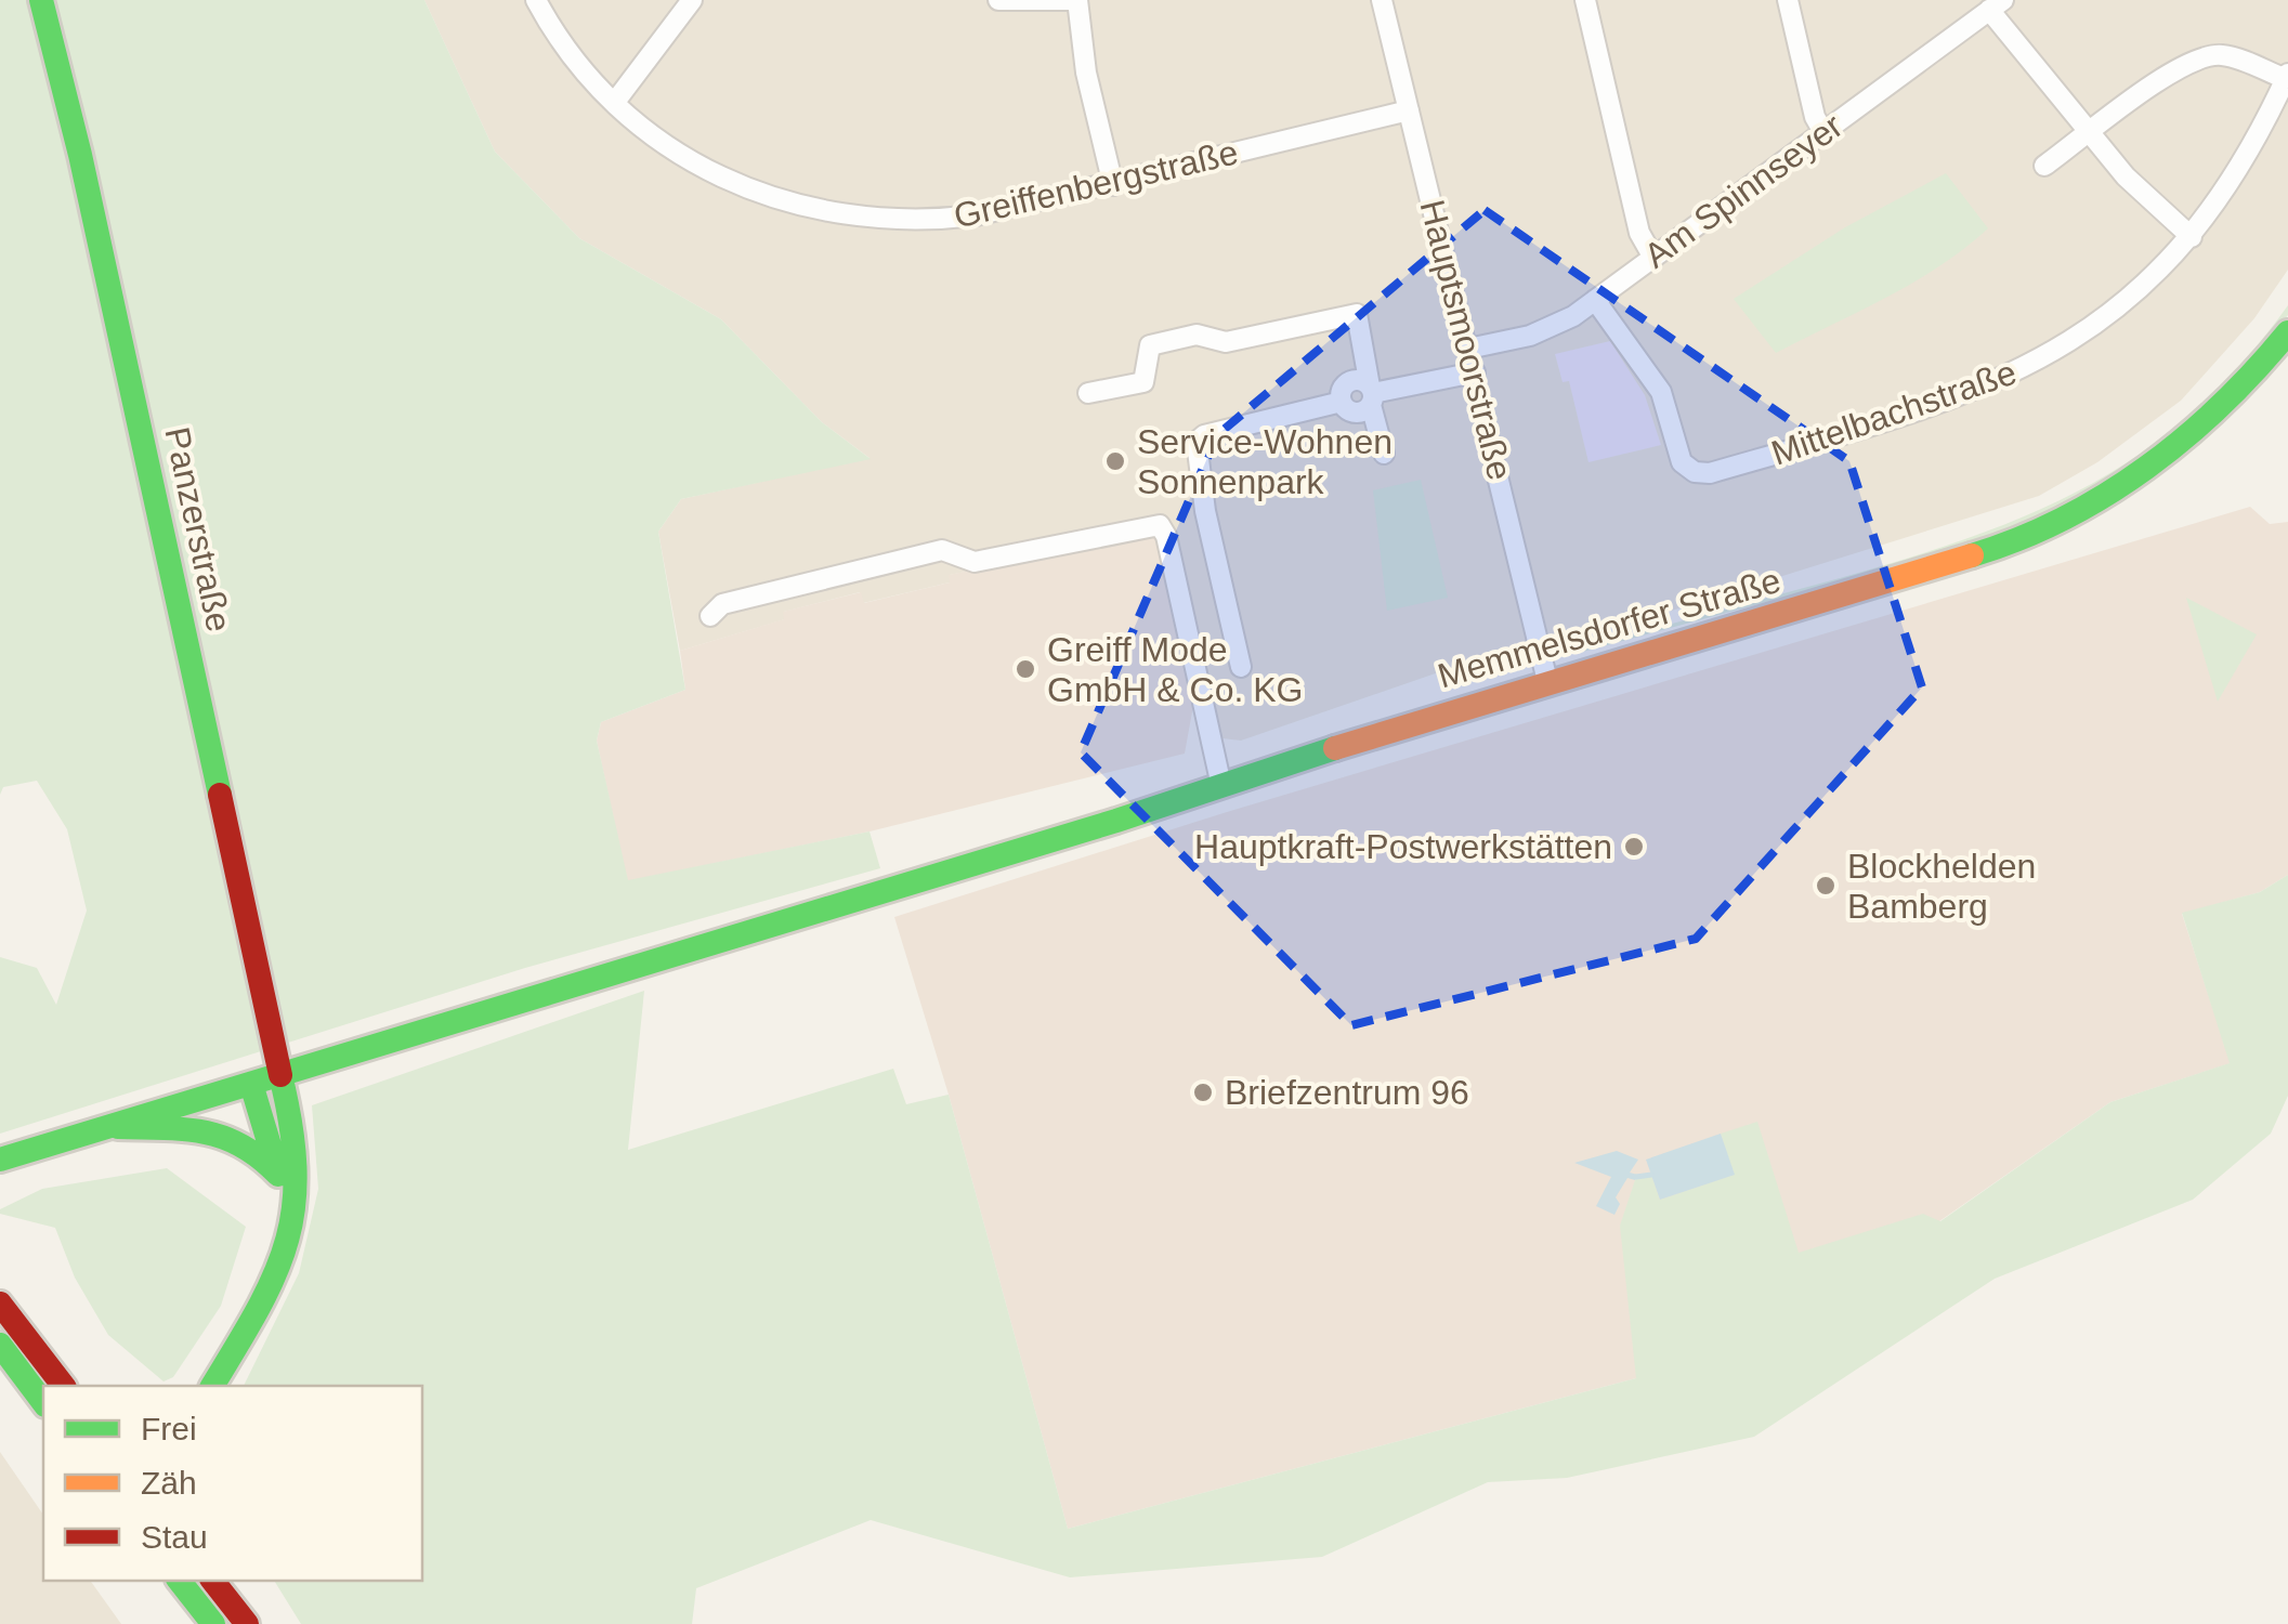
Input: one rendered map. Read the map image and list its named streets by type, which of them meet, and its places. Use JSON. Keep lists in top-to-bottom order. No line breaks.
{"streets":{"main road":["Panzerstraße","Memmelsdorfer Straße"],"street":["Greiffenbergstraße","Am Spinnseyer","Hauptsmoorstraße","Mittelbachstraße"]},"crossings":[["Greiffenbergstraße","Hauptsmoorstraße"],["Am Spinnseyer","Hauptsmoorstraße"],["Am Spinnseyer","Mittelbachstraße"],["Hauptsmoorstraße","Memmelsdorfer Straße"],["Panzerstraße","Memmelsdorfer Straße"]],"places":["Service-Wohnen Sonnenpark","Greiff Mode GmbH & Co. KG","Hauptkraft-Postwerkstätten","Blockhelden Bamberg","Briefzentrum 96"],"legend":["Frei","Zäh","Stau"]}
